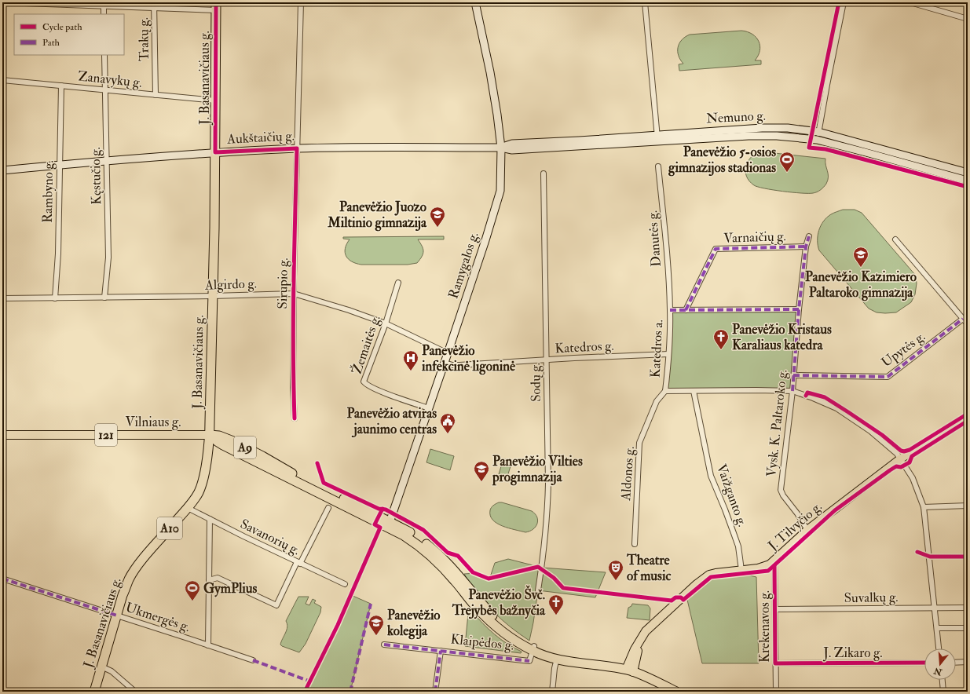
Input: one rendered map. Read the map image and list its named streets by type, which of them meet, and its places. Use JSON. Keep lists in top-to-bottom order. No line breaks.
{"streets":{"highway":["J. Basanavičiaus g.","A9","A10"],"main road":["Nemuno g.","Aukštaičių g.","Ramygalos g.","Vilniaus g.","121","J. Tilvyčio g."],"street":["Trakų g.","Zanavykų g.","Kęstučio g.","Rambyno g.","Varnaičių g.","Danutės g.","Sirupio g.","Algirdo g.","Žemaitės g.","Katedros g.","Katedros a.","Upytės g.","Sodų g.","Vysk. K. Paltaroko g.","Aldonos g.","Vaižganto g.","Savanorių g.","Suvalkų g.","Ukmergės g.","Krekenavos g.","Klaipėdos g.","J. Zikaro g."]},"crossings":[["Trakų g.","Zanavykų g."],["J. Basanavičiaus g.","Zanavykų g."],["J. Basanavičiaus g.","Aukštaičių g."],["J. Basanavičiaus g.","Algirdo g."],["J. Basanavičiaus g.","Vilniaus g."],["J. Basanavičiaus g.","A9"],["J. Basanavičiaus g.","Savanorių g."],["J. Basanavičiaus g.","Ukmergės g."],["Zanavykų g.","Kęstučio g."],["Zanavykų g.","Rambyno g."],["Nemuno g.","Aukštaičių g."],["Nemuno g.","Ramygalos g."],["Aukštaičių g.","Kęstučio g."],["Aukštaičių g.","Rambyno g."],["Aukštaičių g.","Sirupio g."],["Kęstučio g.","Algirdo g."],["Rambyno g.","Algirdo g."],["Varnaičių g.","Katedros a."],["Varnaičių g.","Vysk. K. Paltaroko g."],["Danutės g.","Katedros a."],["Ramygalos g.","Algirdo g."],["Ramygalos g.","Žemaitės g."],["Ramygalos g.","Katedros g."],["Ramygalos g.","A9"],["Sirupio g.","Algirdo g."],["Algirdo g.","Žemaitės g."],["Katedros g.","Katedros a."],["Katedros g.","Sodų g."],["Katedros a.","Vysk. K. Paltaroko g."],["Katedros a.","Aldonos g."],["Katedros a.","Vaižganto g."],["Katedros a.","J. Tilvyčio g."],["Katedros a.","Suvalkų g."],["Upytės g.","Vysk. K. Paltaroko g."],["Vilniaus g.","A9"],["Vysk. K. Paltaroko g.","J. Tilvyčio g."],["A9","J. Tilvyčio g."],["A9","Klaipėdos g."],["Vaižganto g.","J. Tilvyčio g."],["J. Tilvyčio g.","Krekenavos g."],["Suvalkų g.","Krekenavos g."],["Krekenavos g.","J. Zikaro g."]],"places":{"sports":["Panevėžio 5-osios gimnazijos stadionas","GymPlius"],"school or university":["Panevėžio Juozo Miltinio gimnazija","Panevėžio Kazimiero Paltaroko gimnazija","Panevėžio Vilties progimnazija","Panevėžio kolegija"],"church":["Panevėžio Kristaus Karaliaus katedra","Panevėžio Švč. Trejybės bažnyčia"],"hospital":["Panevėžio infekcinė ligoninė"],"public building":["Panevėžio atviras jaunimo centras"],"theatre":["Theatre of music"]},"legend":["Cycle path","Path"],"north":"bottom"}
